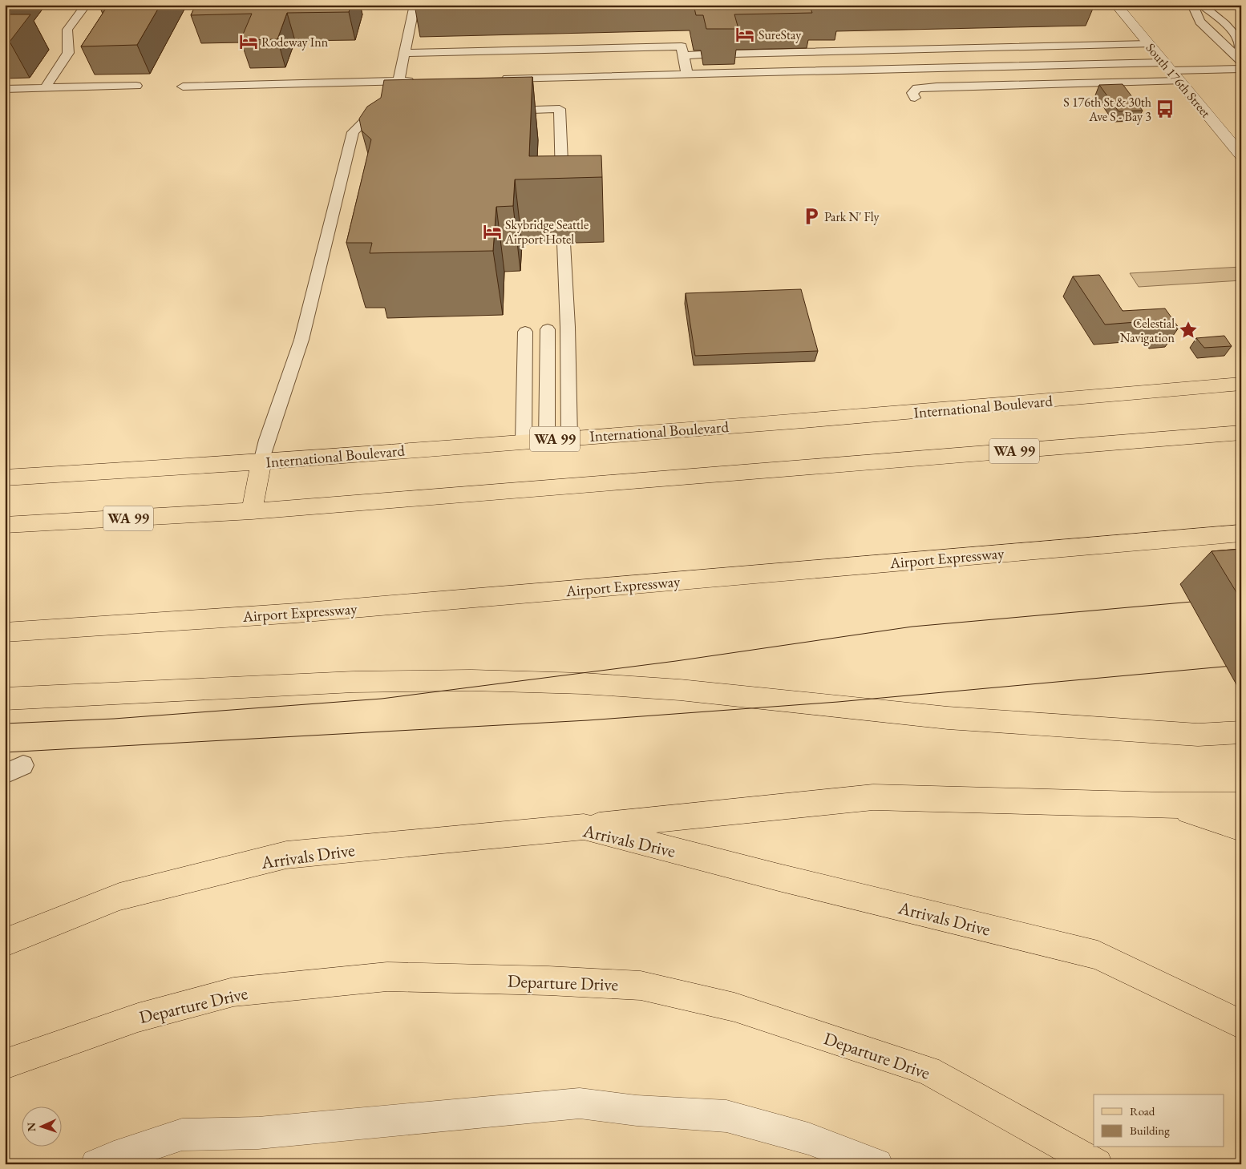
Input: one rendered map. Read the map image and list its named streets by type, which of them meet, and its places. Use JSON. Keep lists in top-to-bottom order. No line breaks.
{"streets":{"main road":["International Boulevard","WA 99","Airport Expressway","Arrivals Drive","Departure Drive"],"street":["South 176th Street"]},"places":{"hotel":["SureStay","Rodeway Inn","Skybridge Seattle Airport Hotel"],"bus stop":["S 176th St & 30th Ave S - Bay 3"],"parking":["Park N' Fly"],"place":["Celestial Navigation"]},"legend":["Road","Building"],"north":"left"}
